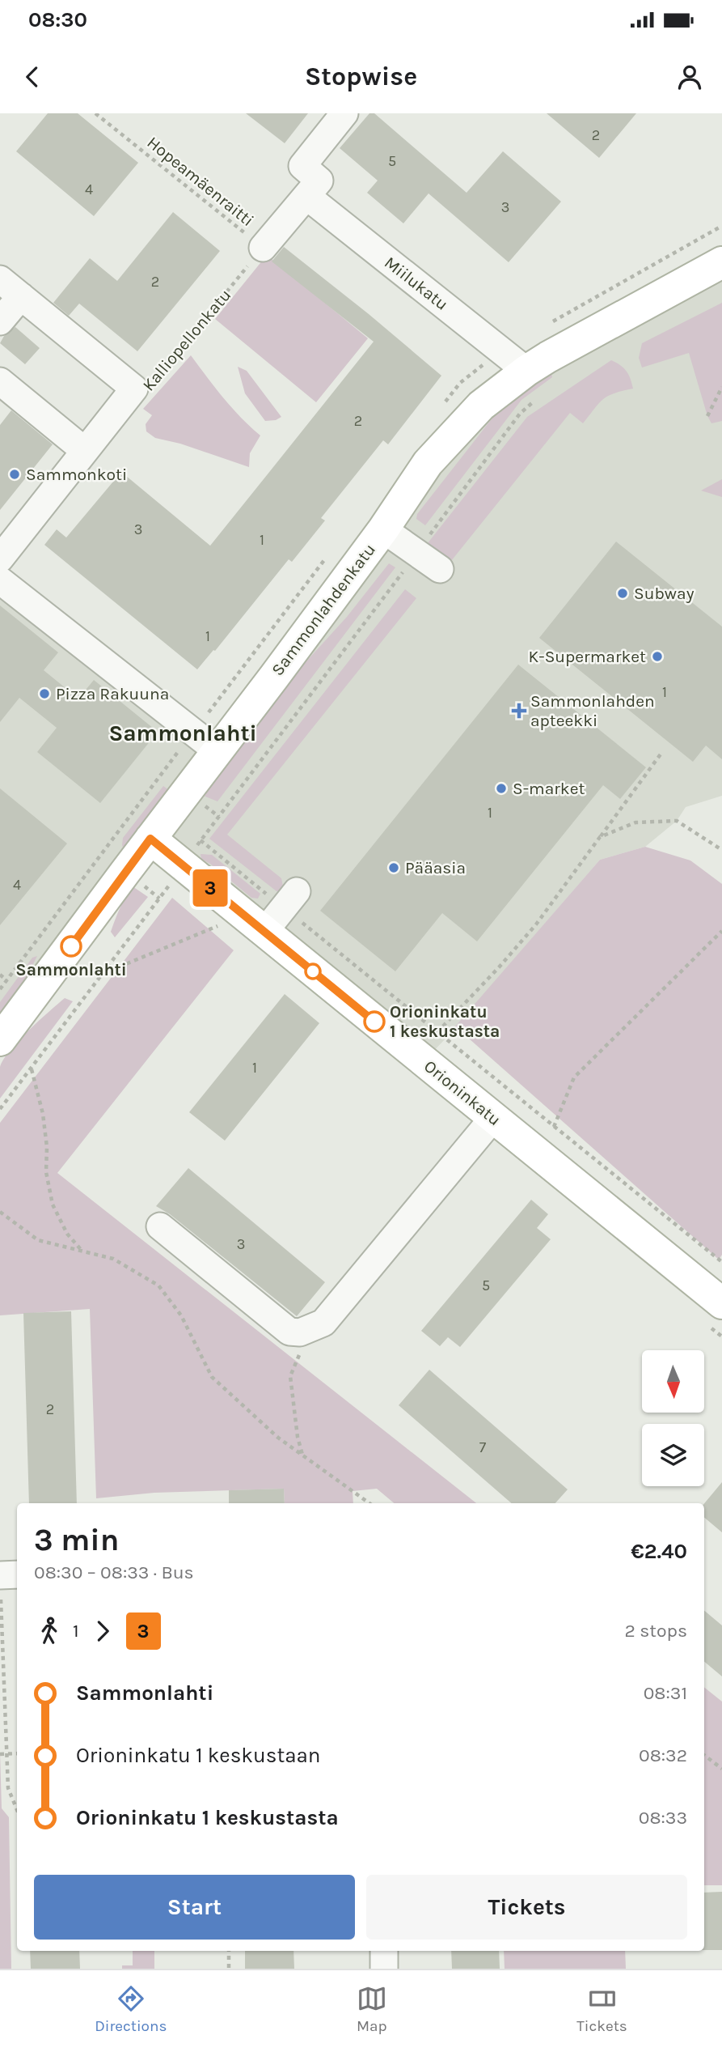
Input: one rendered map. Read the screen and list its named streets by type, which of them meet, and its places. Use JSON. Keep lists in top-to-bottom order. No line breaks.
{"streets":{"main road":["Sammonlahdenkatu","Orioninkatu"],"street":["Miilukatu","Kalliopellonkatu"],"path":["Hopeamäenraitti"]},"crossings":[["Hopeamäenraitti","Kalliopellonkatu"],["Miilukatu","Sammonlahdenkatu"],["Sammonlahdenkatu","Orioninkatu"]],"districts":["Sammonlahti"],"places":{"other":["Sammonkoti","Subway","K-Supermarket","Pizza Rakuuna","S-market","Pääasia","Sammonlahti","Orioninkatu 1 keskustasta"],"health":["Sammonlahden apteekki"]},"lines":["bus line 3"],"house_numbers":["2","5","4","3","2","2","3","1","1","1","1","4","1","3","5","2","7"],"north":"bottom","page":{"status":"08:30","header":"Stopwise","on_map":"3","heading":["3 min","08:30 – 08:33 · Bus","€2.40"],"legs":["1","3","2 stops"],"list":[{"name":"Sammonlahti","value":"08:31"},{"name":"Orioninkatu 1 keskustaan","value":"08:32"},{"name":"Orioninkatu 1 keskustasta","value":"08:33"}],"buttons":["Start","Tickets"],"tabs":["Directions","Map","Tickets"]}}
